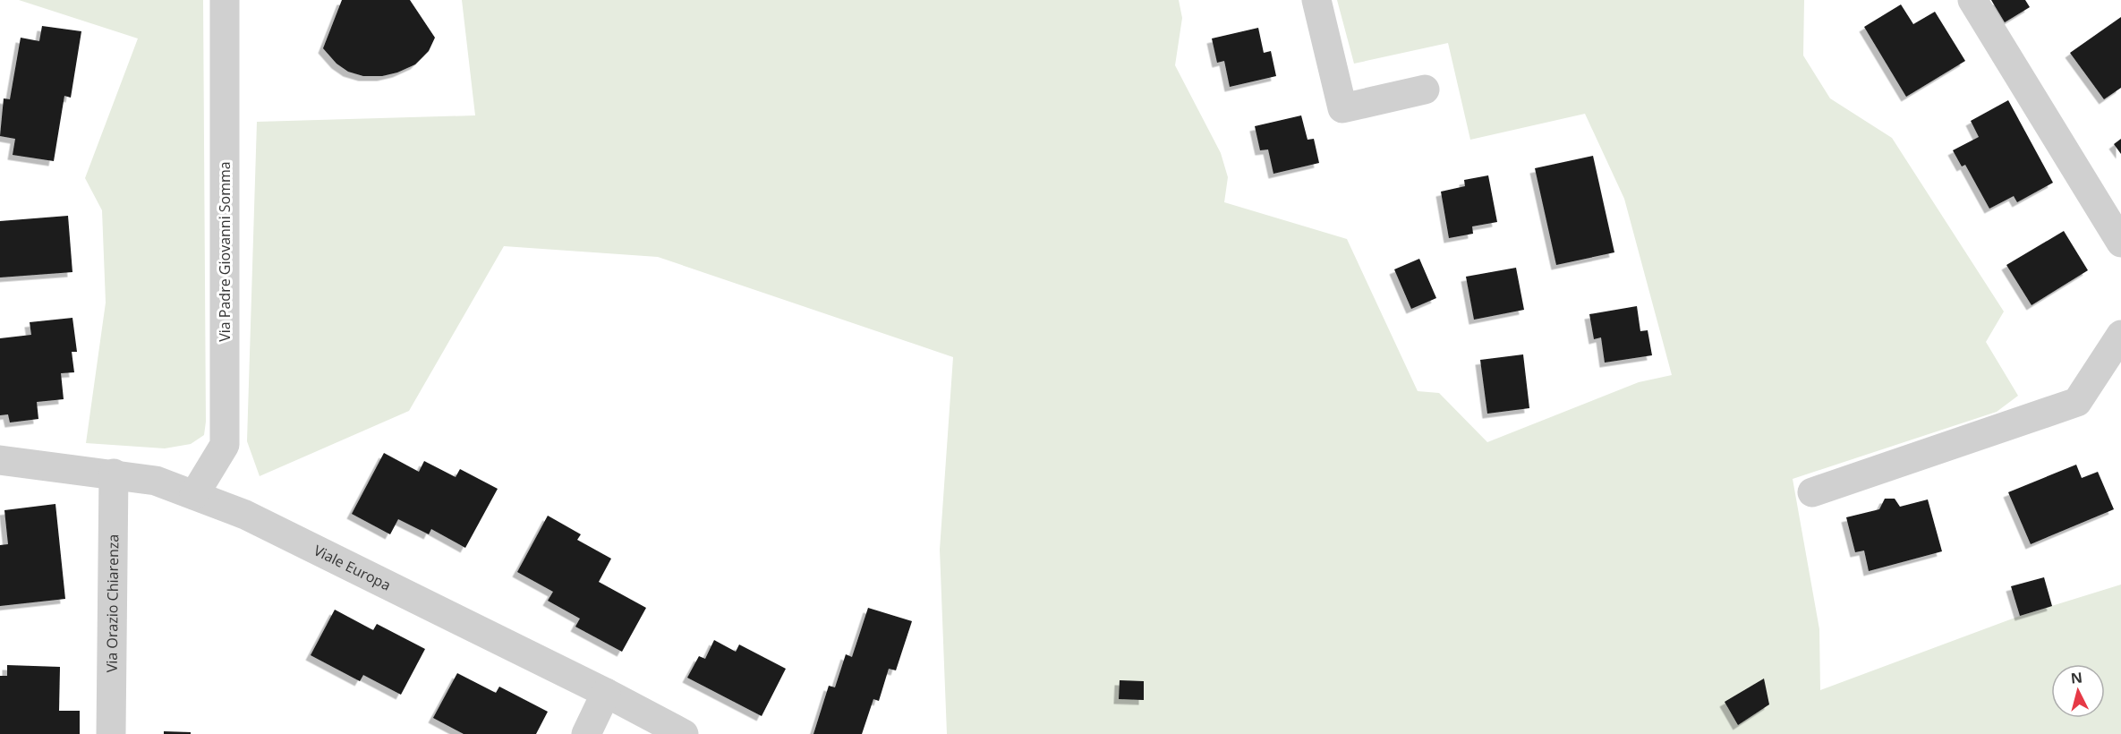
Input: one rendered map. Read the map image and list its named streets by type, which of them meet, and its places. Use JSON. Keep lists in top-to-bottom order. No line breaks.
{"streets":{"street":["Via Padre Giovanni Somma","Viale Europa","Via Orazio Chiarenza"]},"crossings":[["Via Padre Giovanni Somma","Viale Europa"],["Viale Europa","Via Orazio Chiarenza"]],"north":"top"}
